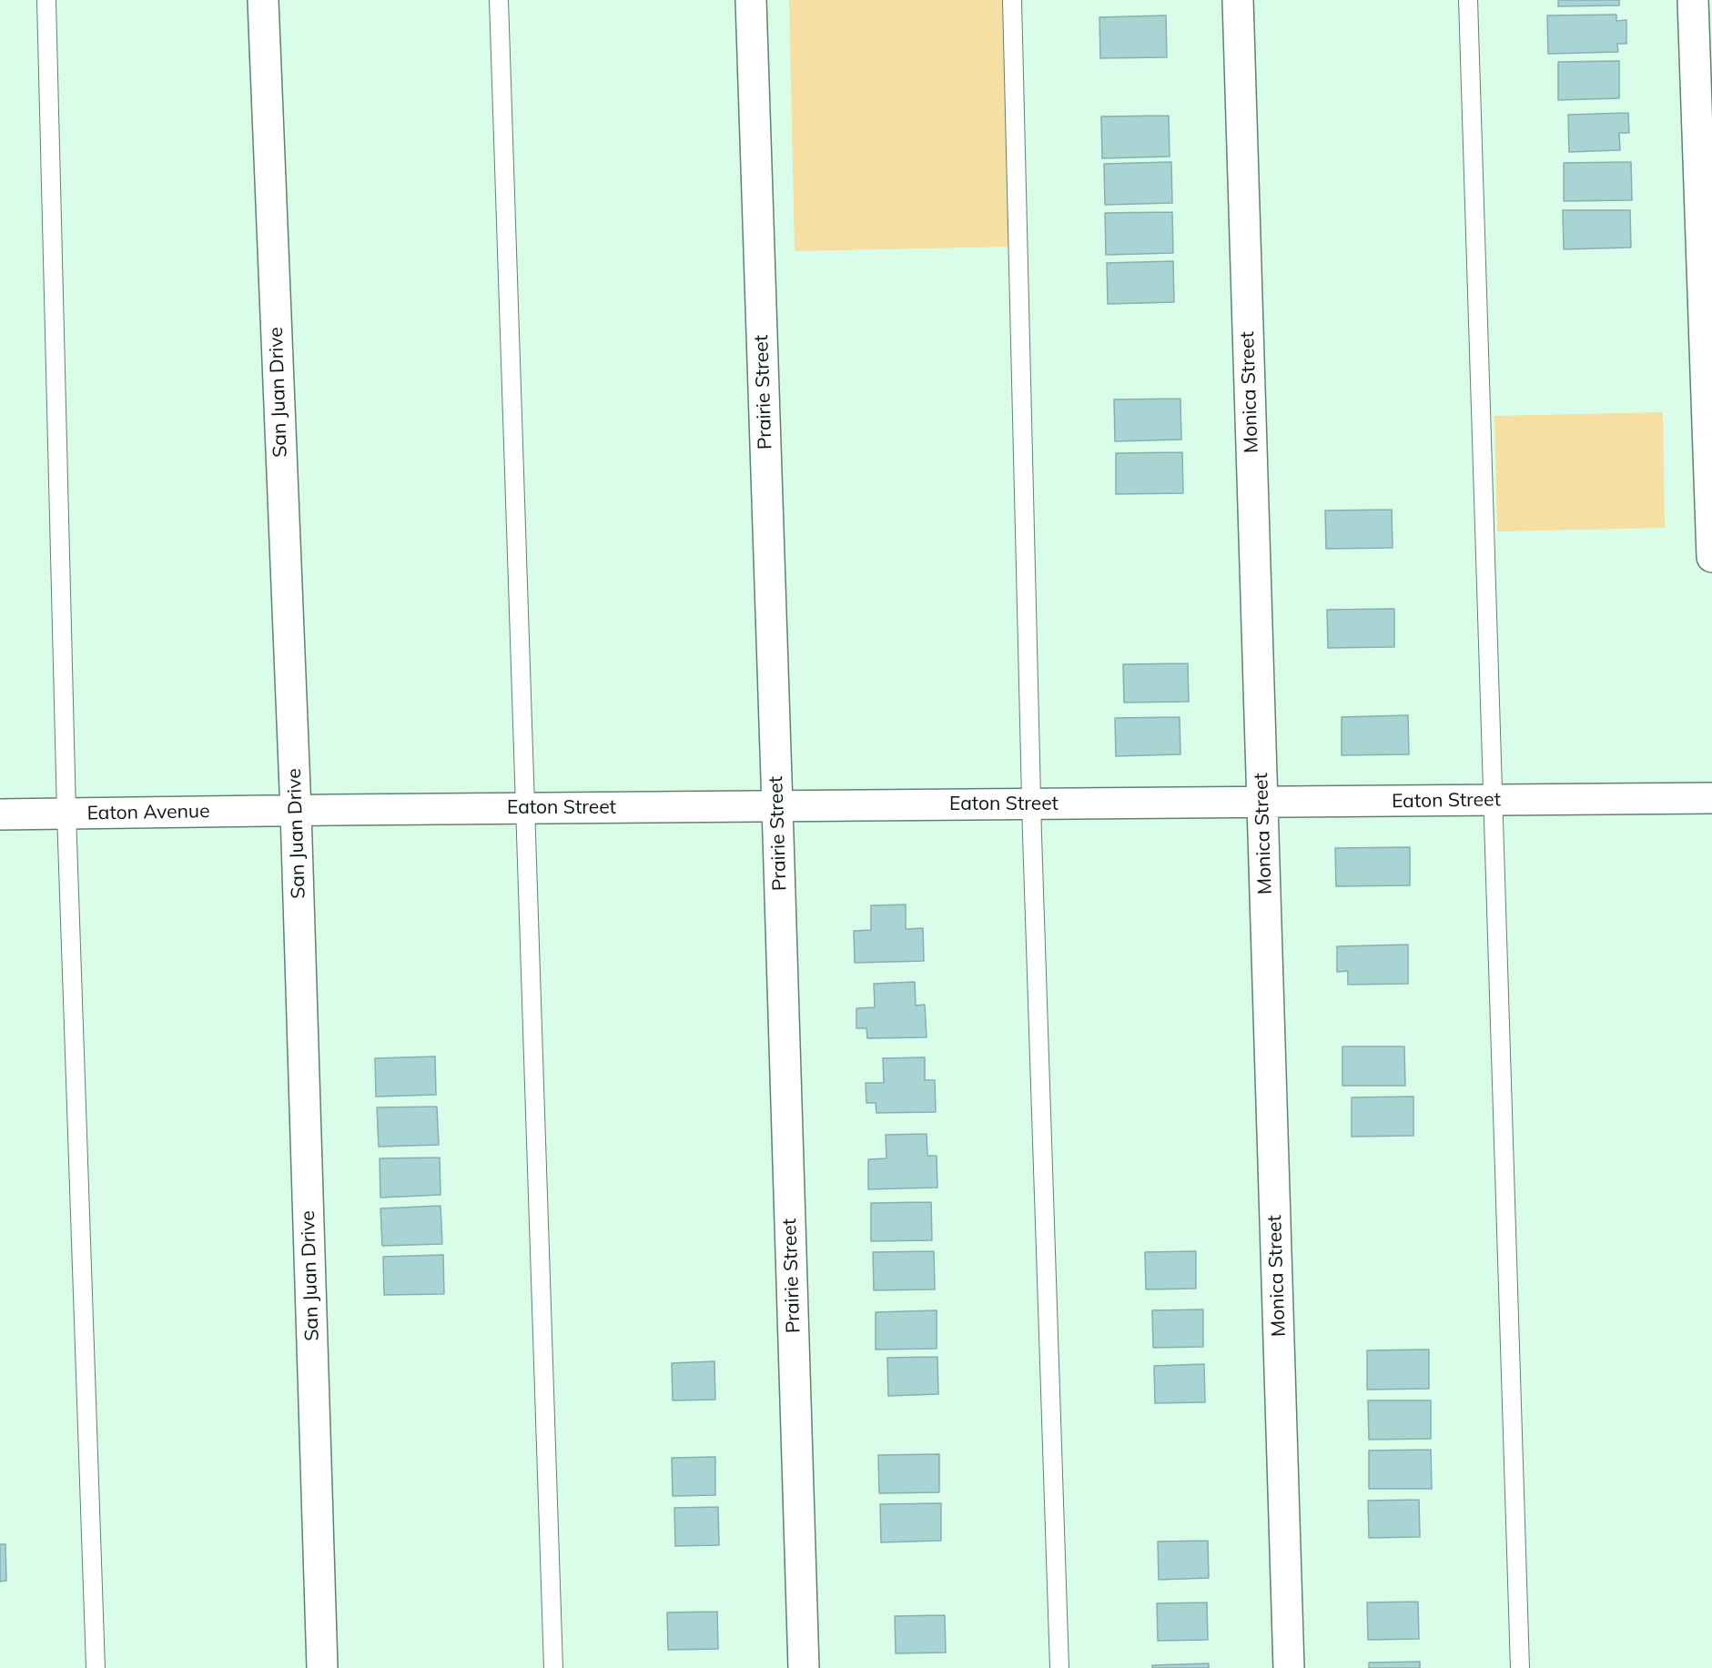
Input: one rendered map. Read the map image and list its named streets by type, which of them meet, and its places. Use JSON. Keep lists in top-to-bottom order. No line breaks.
{"streets":{"street":["San Juan Drive","Prairie Street","Monica Street","Eaton Street","Eaton Avenue"]},"crossings":[["San Juan Drive","Eaton Street"],["San Juan Drive","Eaton Avenue"],["Prairie Street","Eaton Street"],["Monica Street","Eaton Street"],["Eaton Street","Eaton Avenue"]]}
